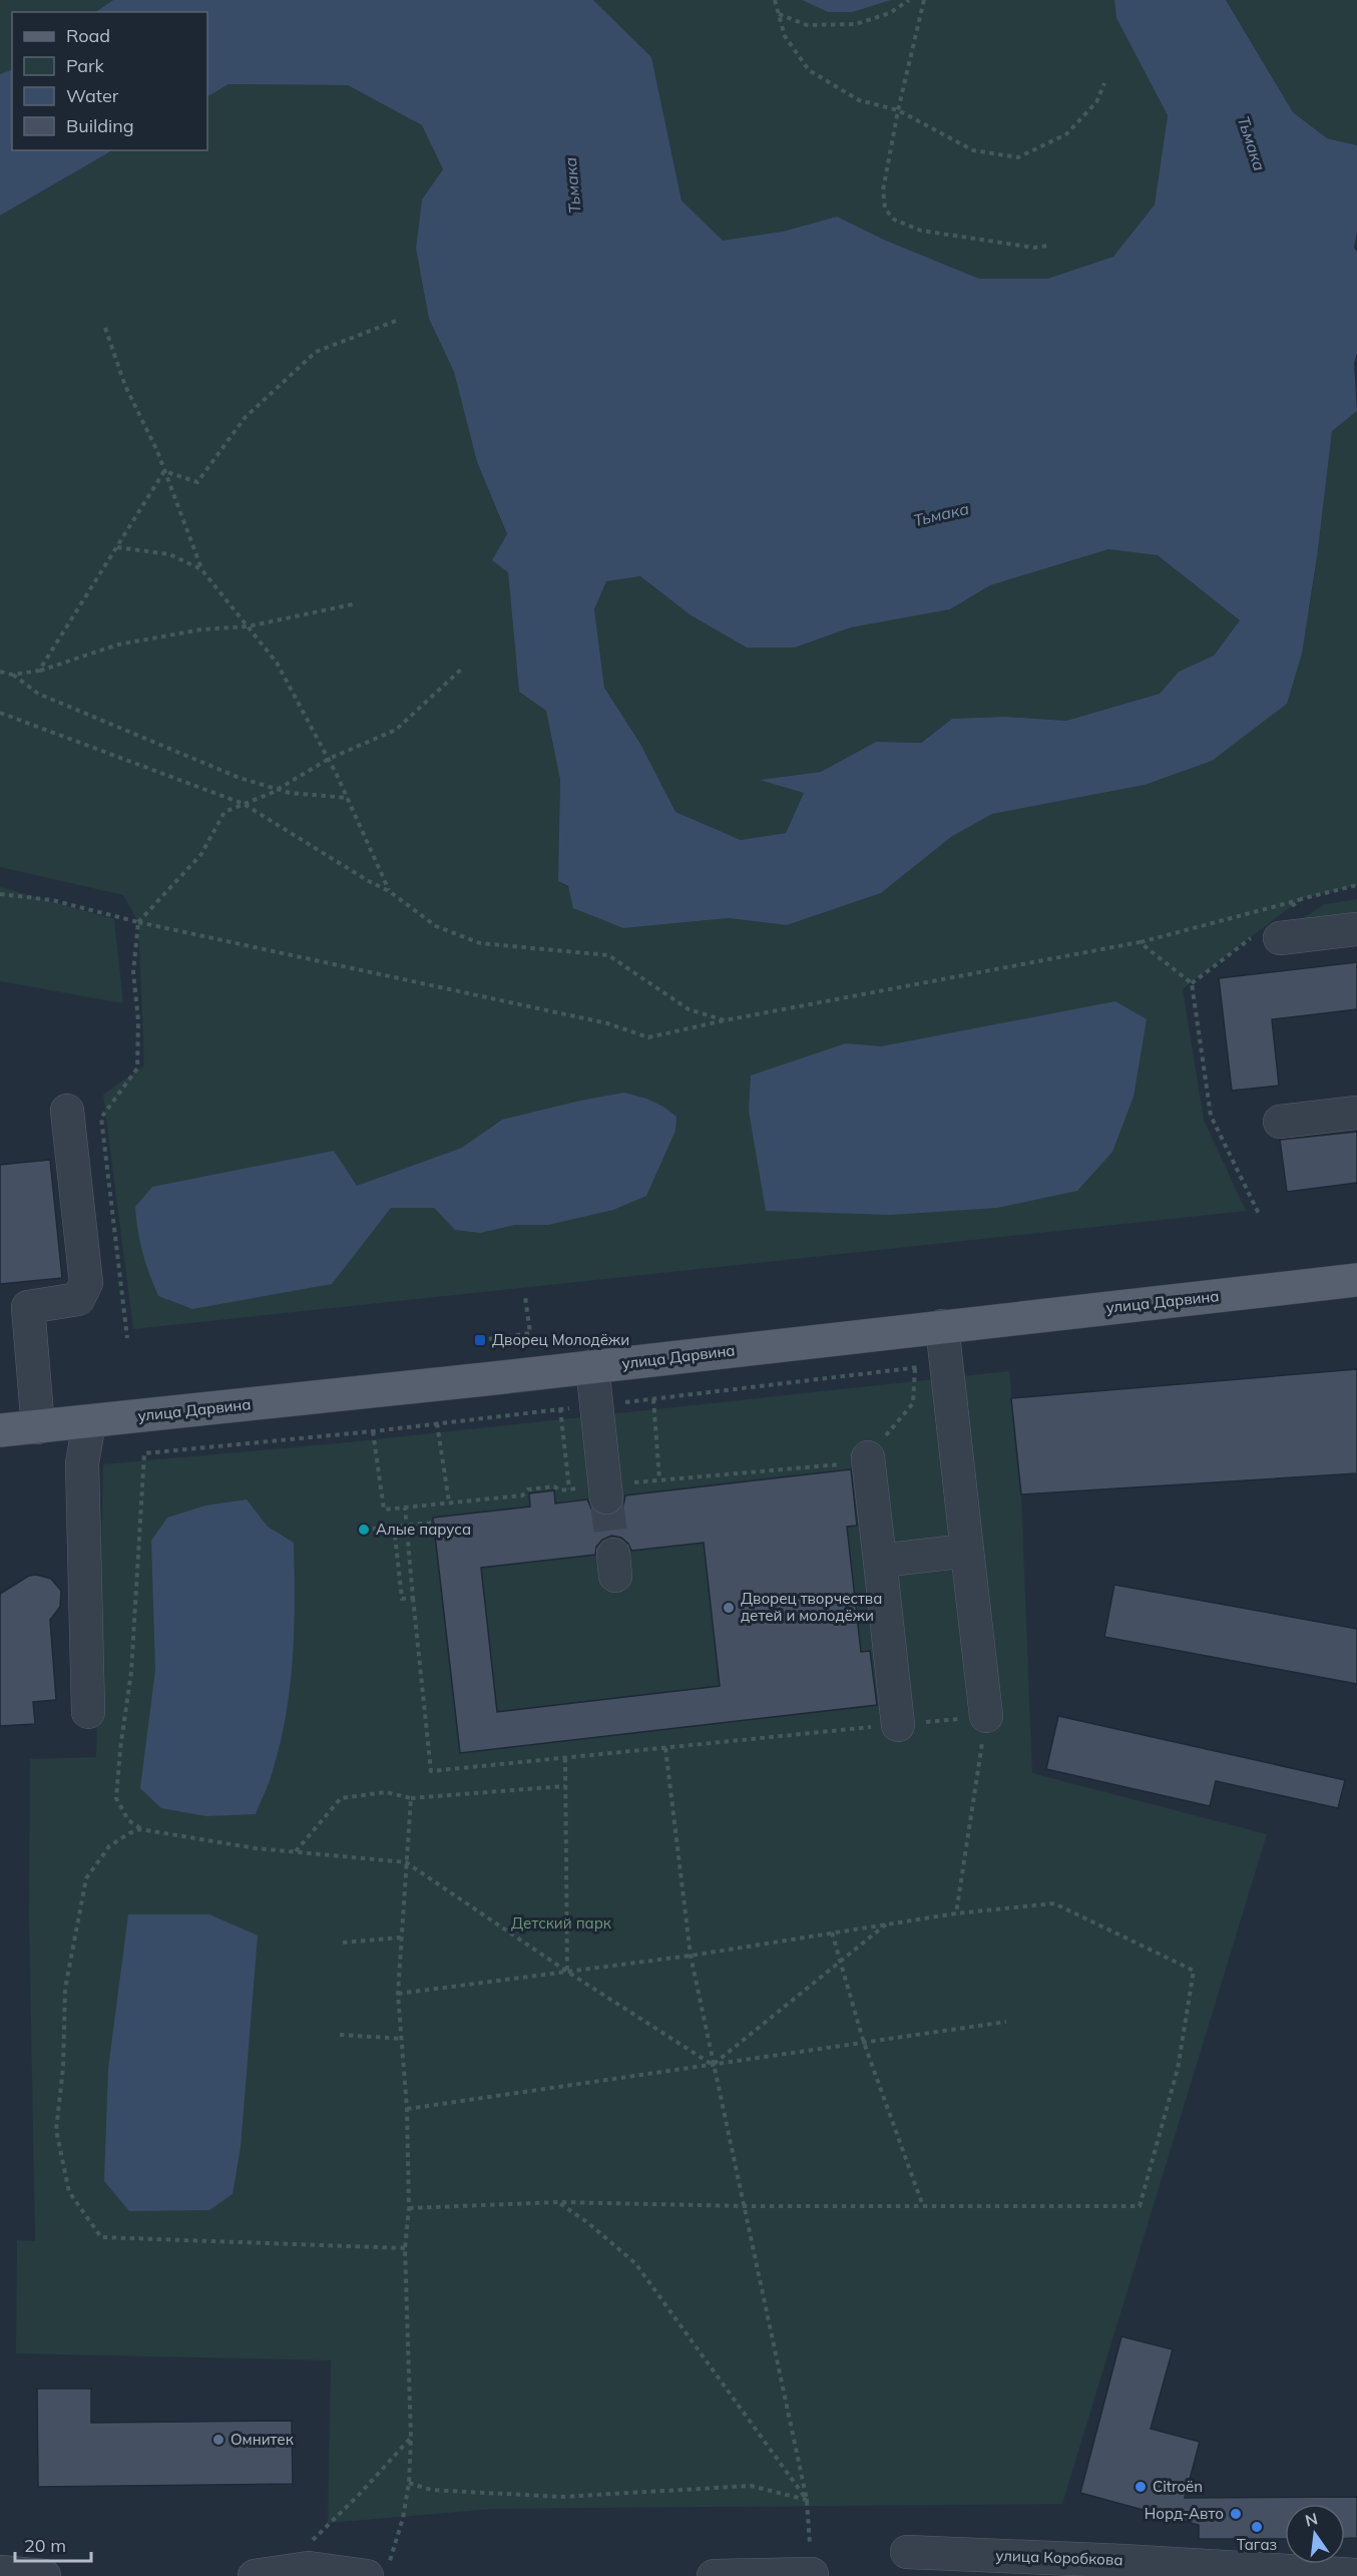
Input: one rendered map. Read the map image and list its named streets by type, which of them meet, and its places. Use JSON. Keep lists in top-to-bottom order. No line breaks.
{"streets":{"main road":["улица Дарвина"],"street":["улица Коробкова"]},"water":["Тьмака"],"parks":["Детский парк"],"places":{"transit":["Дворец Молодёжи"],"other":["Алые паруса","Дворец творчества детей и молодёжи","Омнитек","Citroën","Норд-Авто","Тагаз"]},"legend":["Road","Park","Water","Building"],"scale_bar":"20 m","north":"top"}
